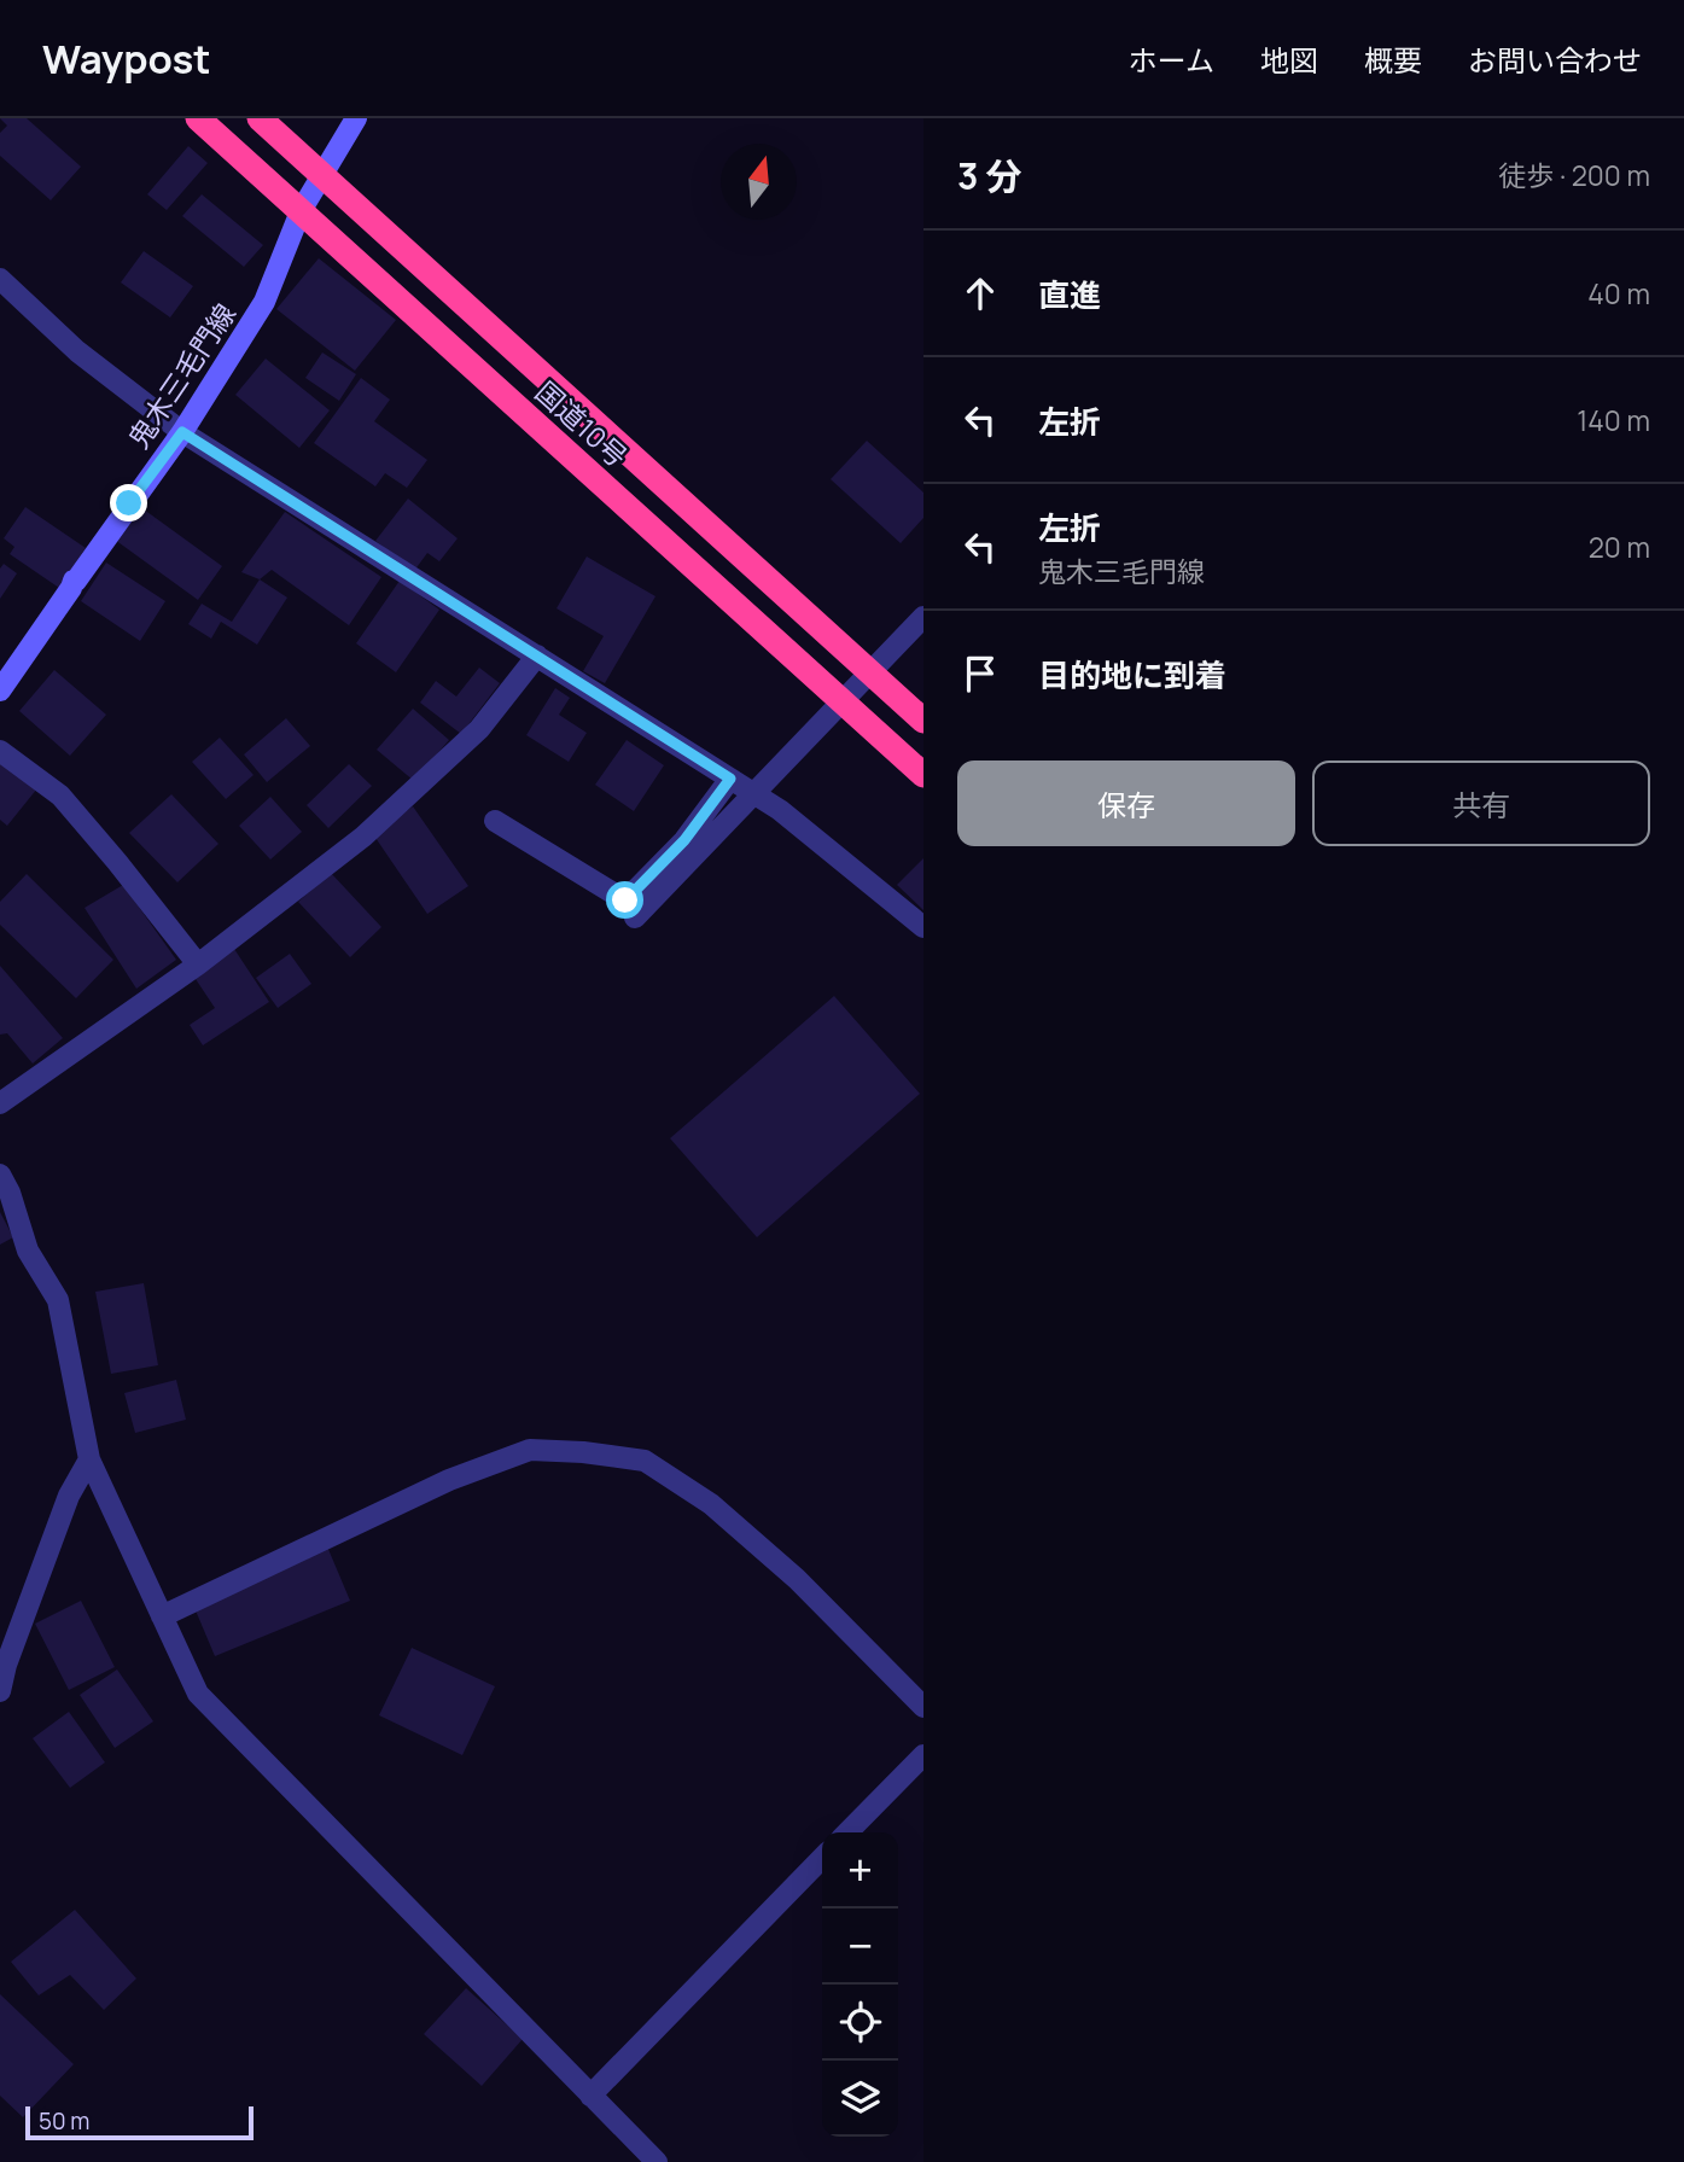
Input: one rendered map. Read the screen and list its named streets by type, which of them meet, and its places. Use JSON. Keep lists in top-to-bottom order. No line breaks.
{"streets":{"highway":["国道10号"],"main road":["鬼木三毛門線"]},"crossings":[["鬼木三毛門線","国道10号"]],"scale_bar":"50 m","north":"top","page":{"header":"Waypost","nav":["ホーム","地図","概要","お問い合わせ"],"heading":["3 分","徒歩 · 200 m"],"list":[["直進","40 m"],["左折","140 m"],["左折","鬼木三毛門線","20 m"],"目的地に到着"],"buttons":["保存","共有"],"map_buttons":["+","−"],"scale":"50 m"}}
